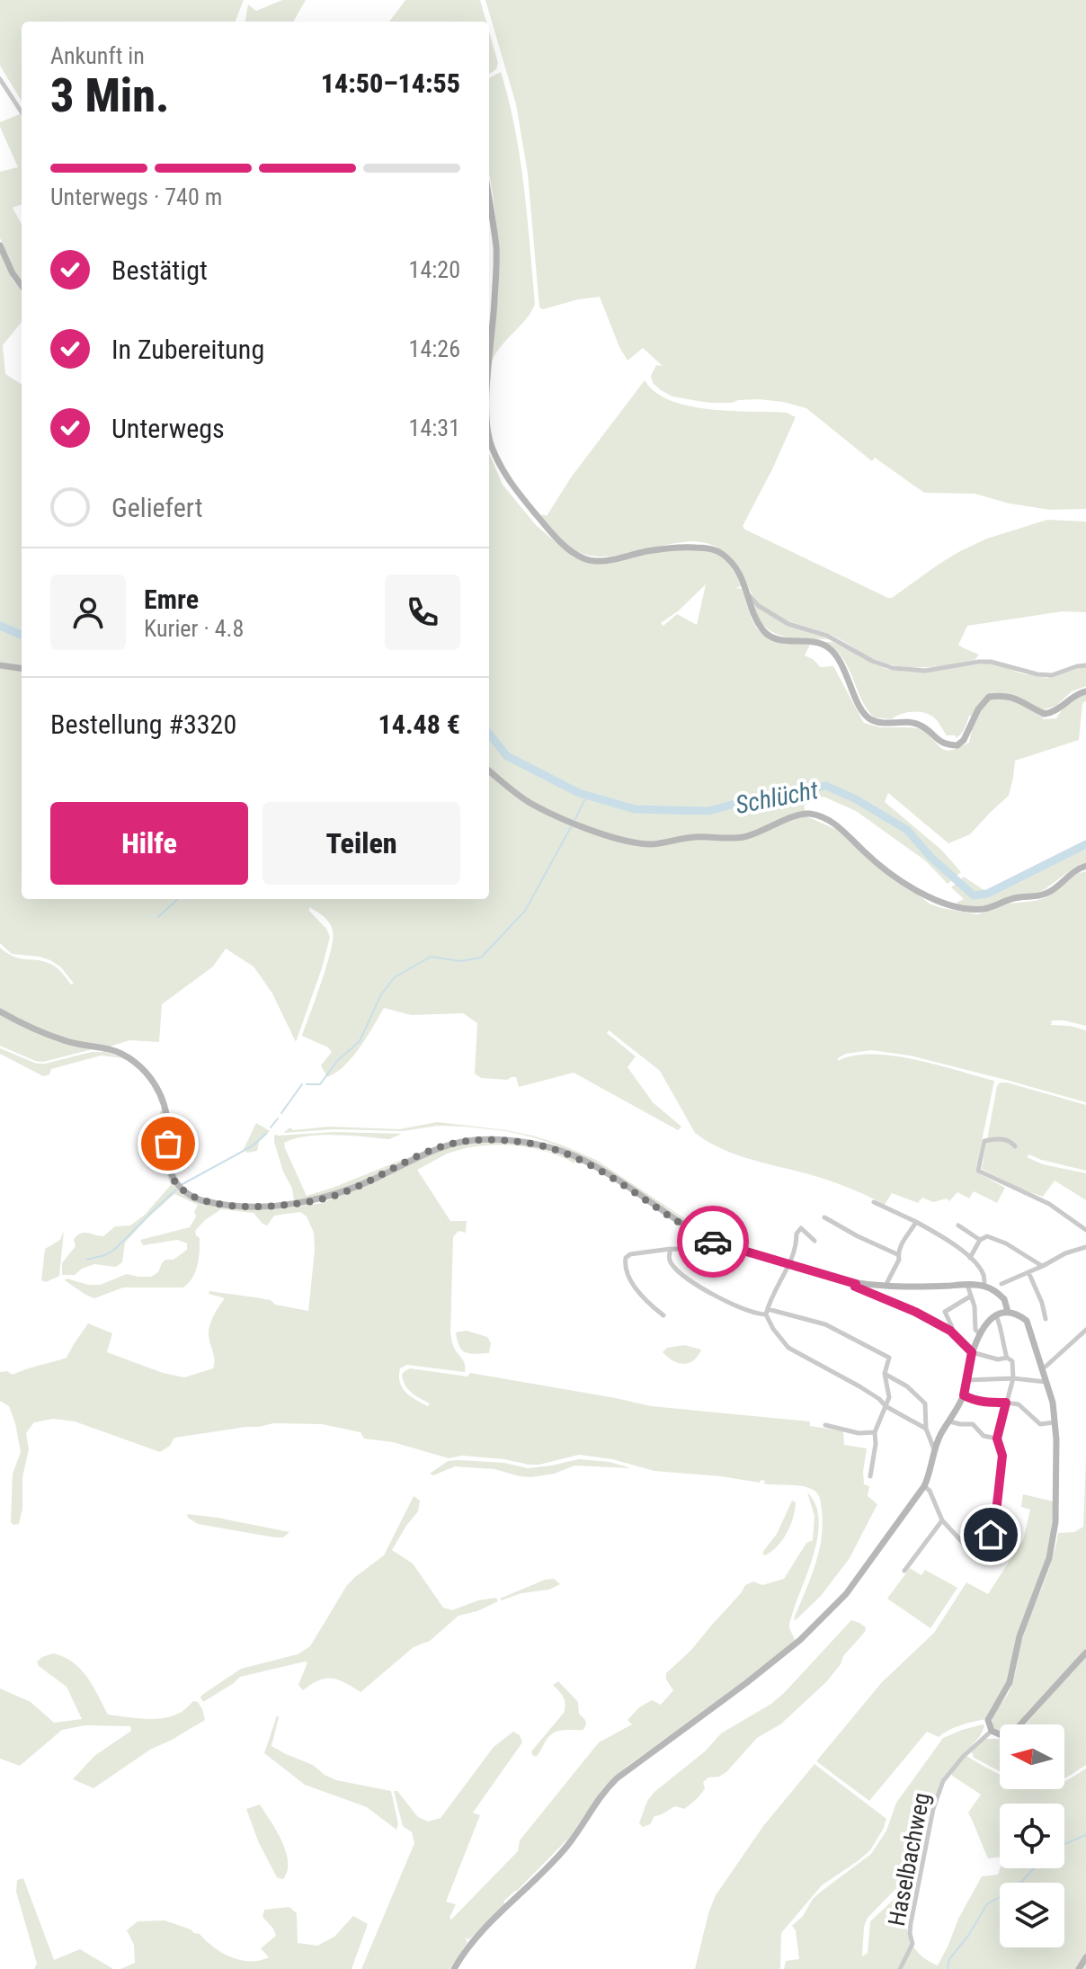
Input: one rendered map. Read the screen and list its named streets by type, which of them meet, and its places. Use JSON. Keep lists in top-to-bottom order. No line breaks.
{"streets":{"street":["Haselbachweg"]},"water":["Schlücht"],"north":"left","page":{"heading":["3 Min.","Ankunft in","14:50–14:55"],"panel":["Emre","Kurier · 4.8","Bestellung #3320","14.48 €"],"bar":"Unterwegs · 740 m","list":[["Bestätigt","14:20"],["In Zubereitung","14:26"],["Unterwegs","14:31"],"Geliefert"],"buttons":["Hilfe","Teilen"]}}
